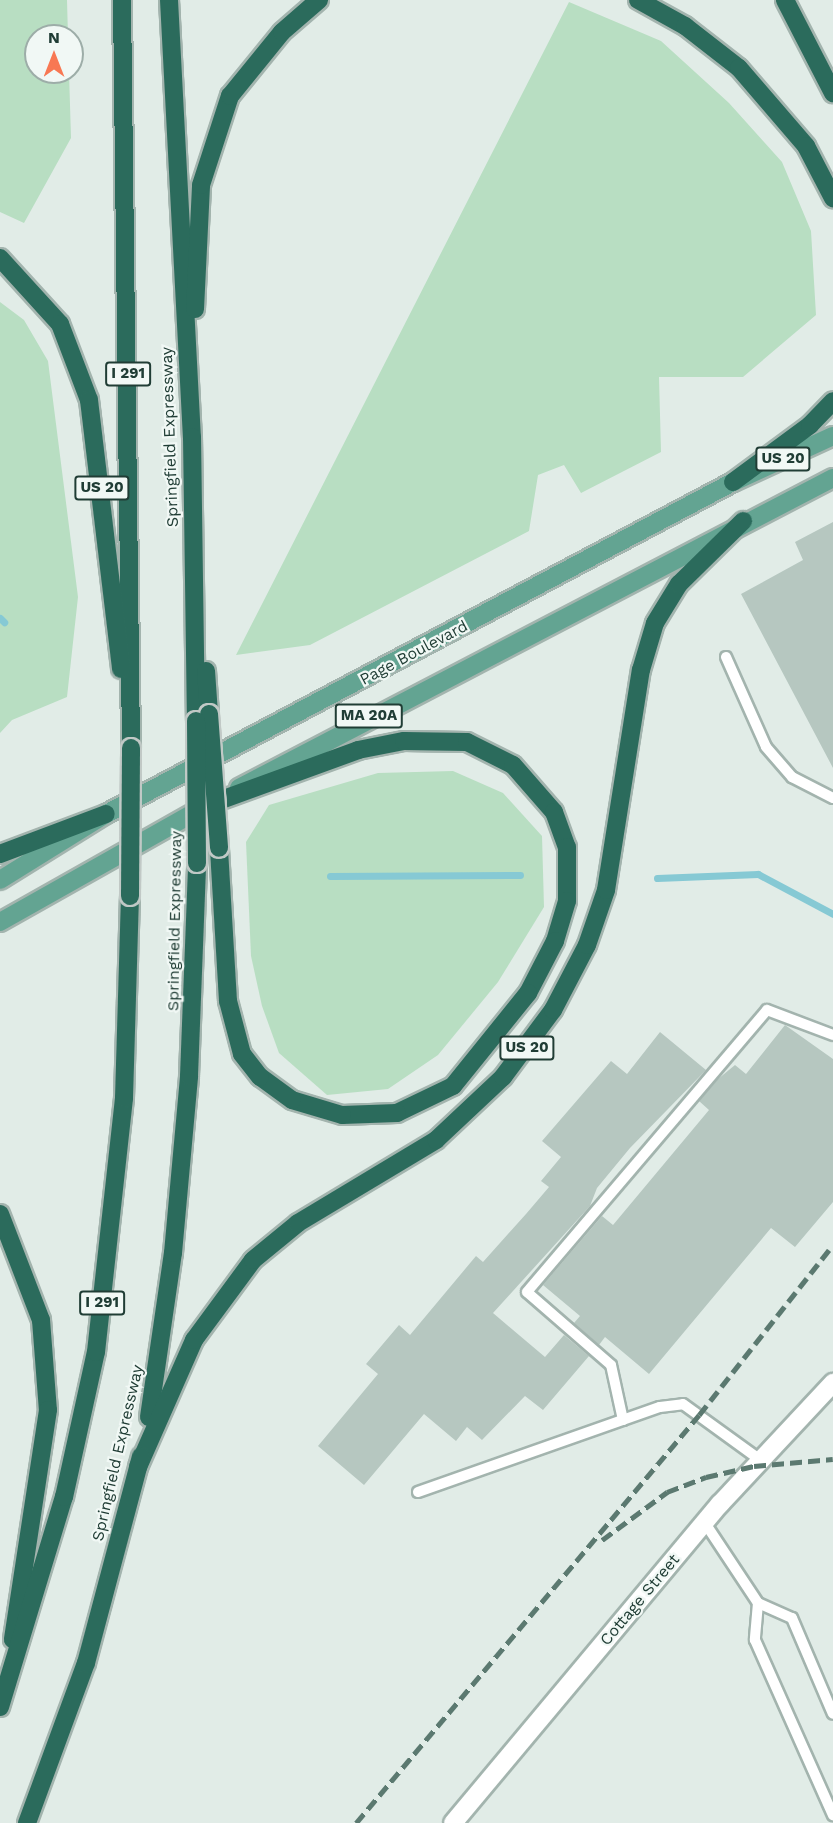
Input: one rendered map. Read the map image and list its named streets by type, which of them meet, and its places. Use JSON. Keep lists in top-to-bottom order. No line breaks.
{"streets":{"highway":["I 291","Springfield Expressway","US 20"],"main road":["Page Boulevard","MA 20A","Cottage Street"]},"crossings":[["I 291","US 20"],["Springfield Expressway","US 20"],["US 20","Page Boulevard"],["US 20","MA 20A"]],"north":"top"}
